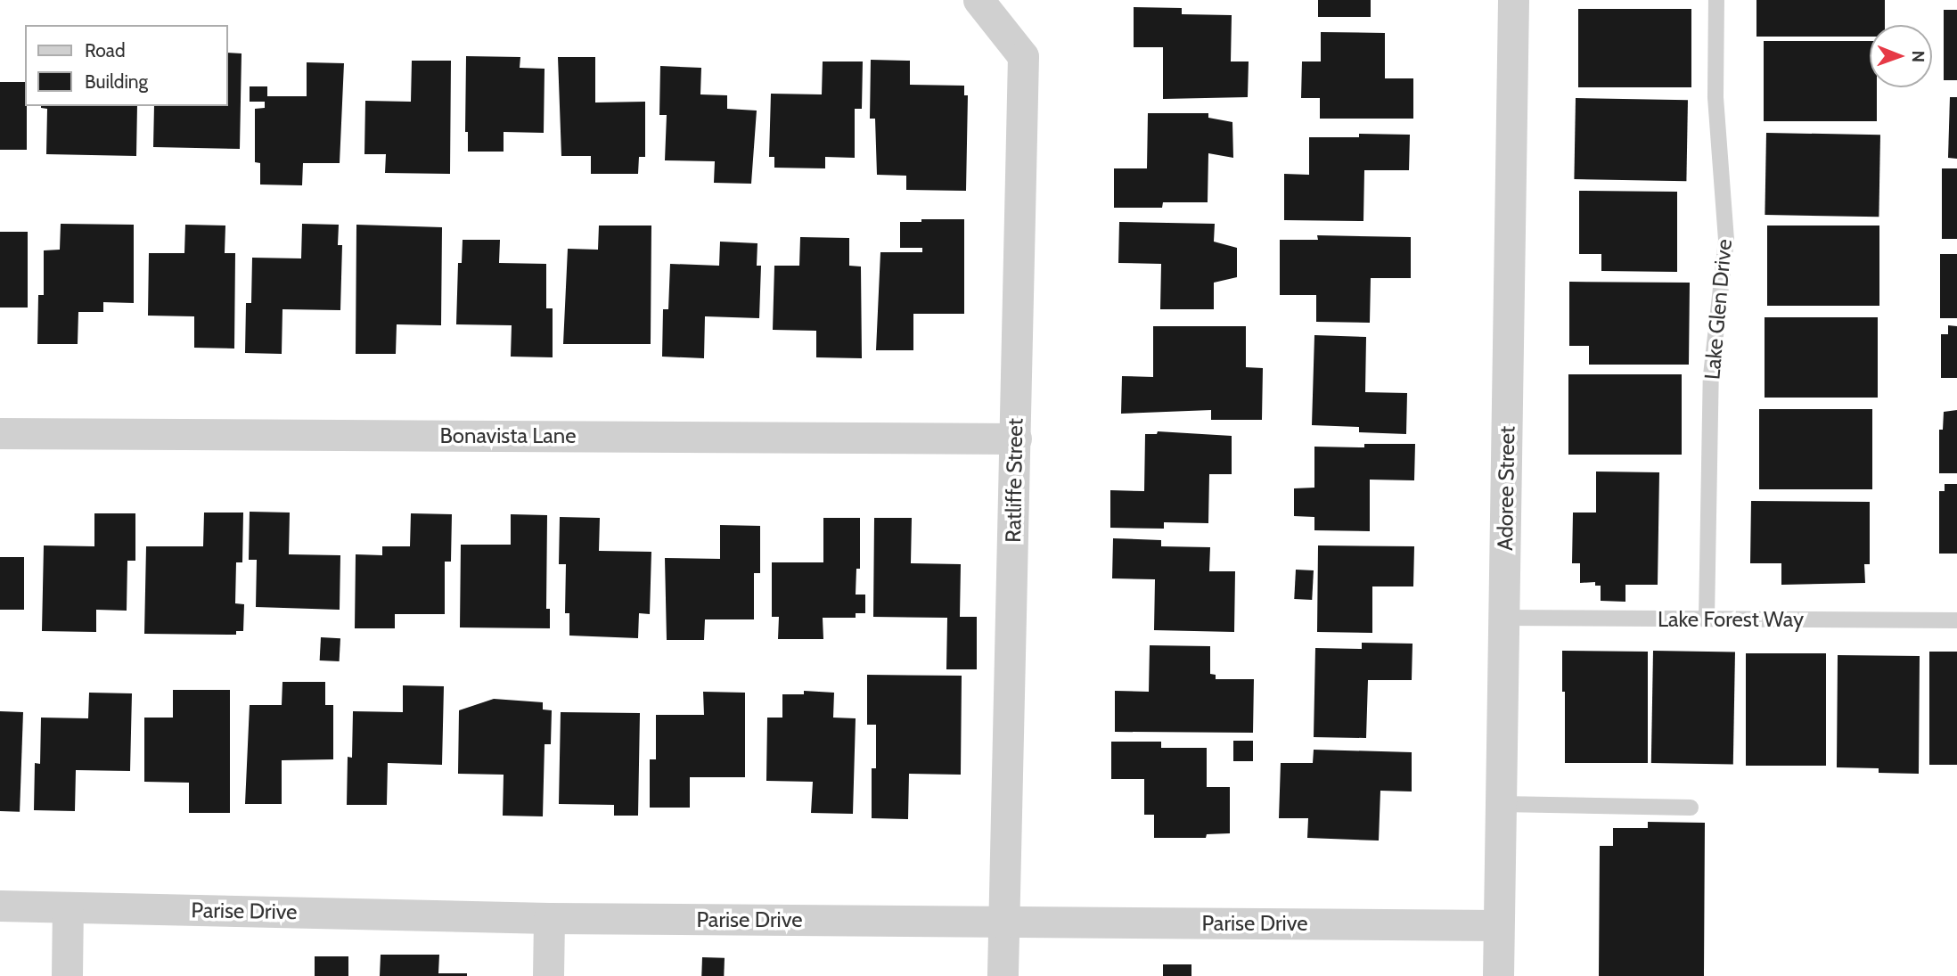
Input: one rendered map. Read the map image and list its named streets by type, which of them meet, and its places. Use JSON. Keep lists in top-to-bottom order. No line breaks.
{"streets":{"street":["Bonavista Lane","Ratliffe Street","Adoree Street","Parise Drive"],"lane":["Lake Glen Drive","Lake Forest Way"]},"crossings":[["Lake Glen Drive","Lake Forest Way"],["Bonavista Lane","Ratliffe Street"],["Ratliffe Street","Parise Drive"],["Adoree Street","Lake Forest Way"],["Adoree Street","Parise Drive"]],"legend":["Road","Building"],"north":"right"}
